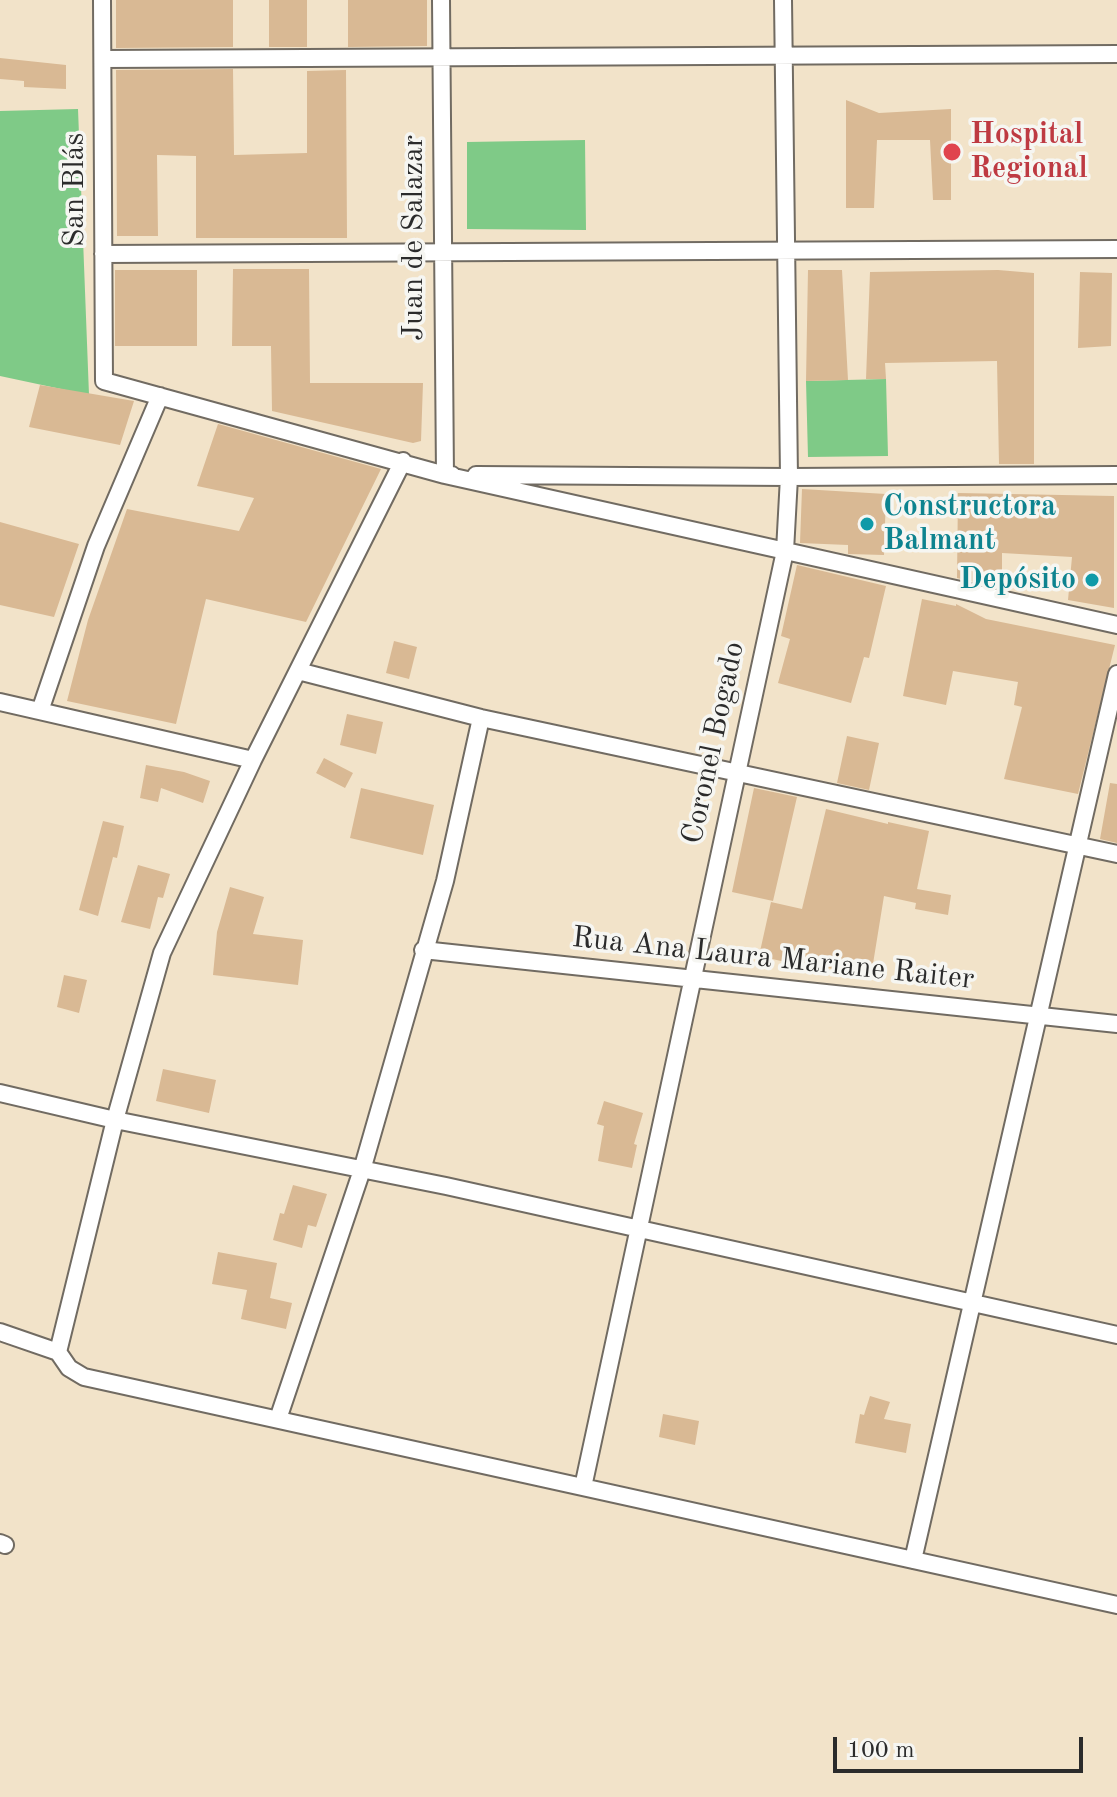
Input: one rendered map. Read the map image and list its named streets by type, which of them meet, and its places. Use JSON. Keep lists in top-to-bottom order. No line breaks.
{"streets":{"street":["San Blás","Juan de Salazar","Coronel Bogado","Rua Ana Laura Mariane Raiter"]},"crossings":[["Coronel Bogado","Rua Ana Laura Mariane Raiter"]],"places":["Hospital Regional","Constructora Balmant","Depósito"],"scale_bar":"100 m"}
